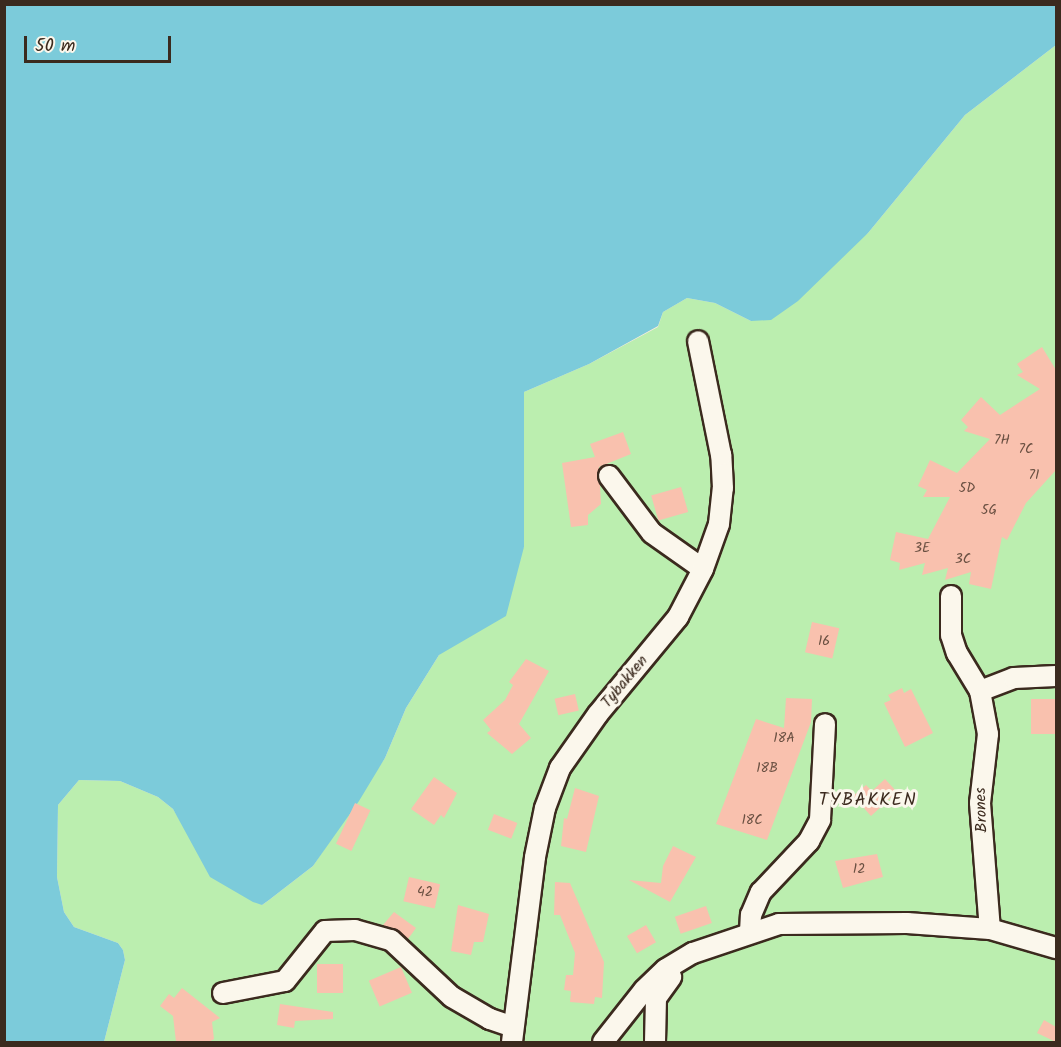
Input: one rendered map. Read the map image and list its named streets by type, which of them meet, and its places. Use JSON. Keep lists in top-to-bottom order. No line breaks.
{"streets":{"street":["Tybakken","Brones"]},"districts":["TYBAKKEN"],"house_numbers":["7H","7C","7I","5D","5G","3E","3C","16","18A","18B","18C","12","42"],"scale_bar":"50 m"}
